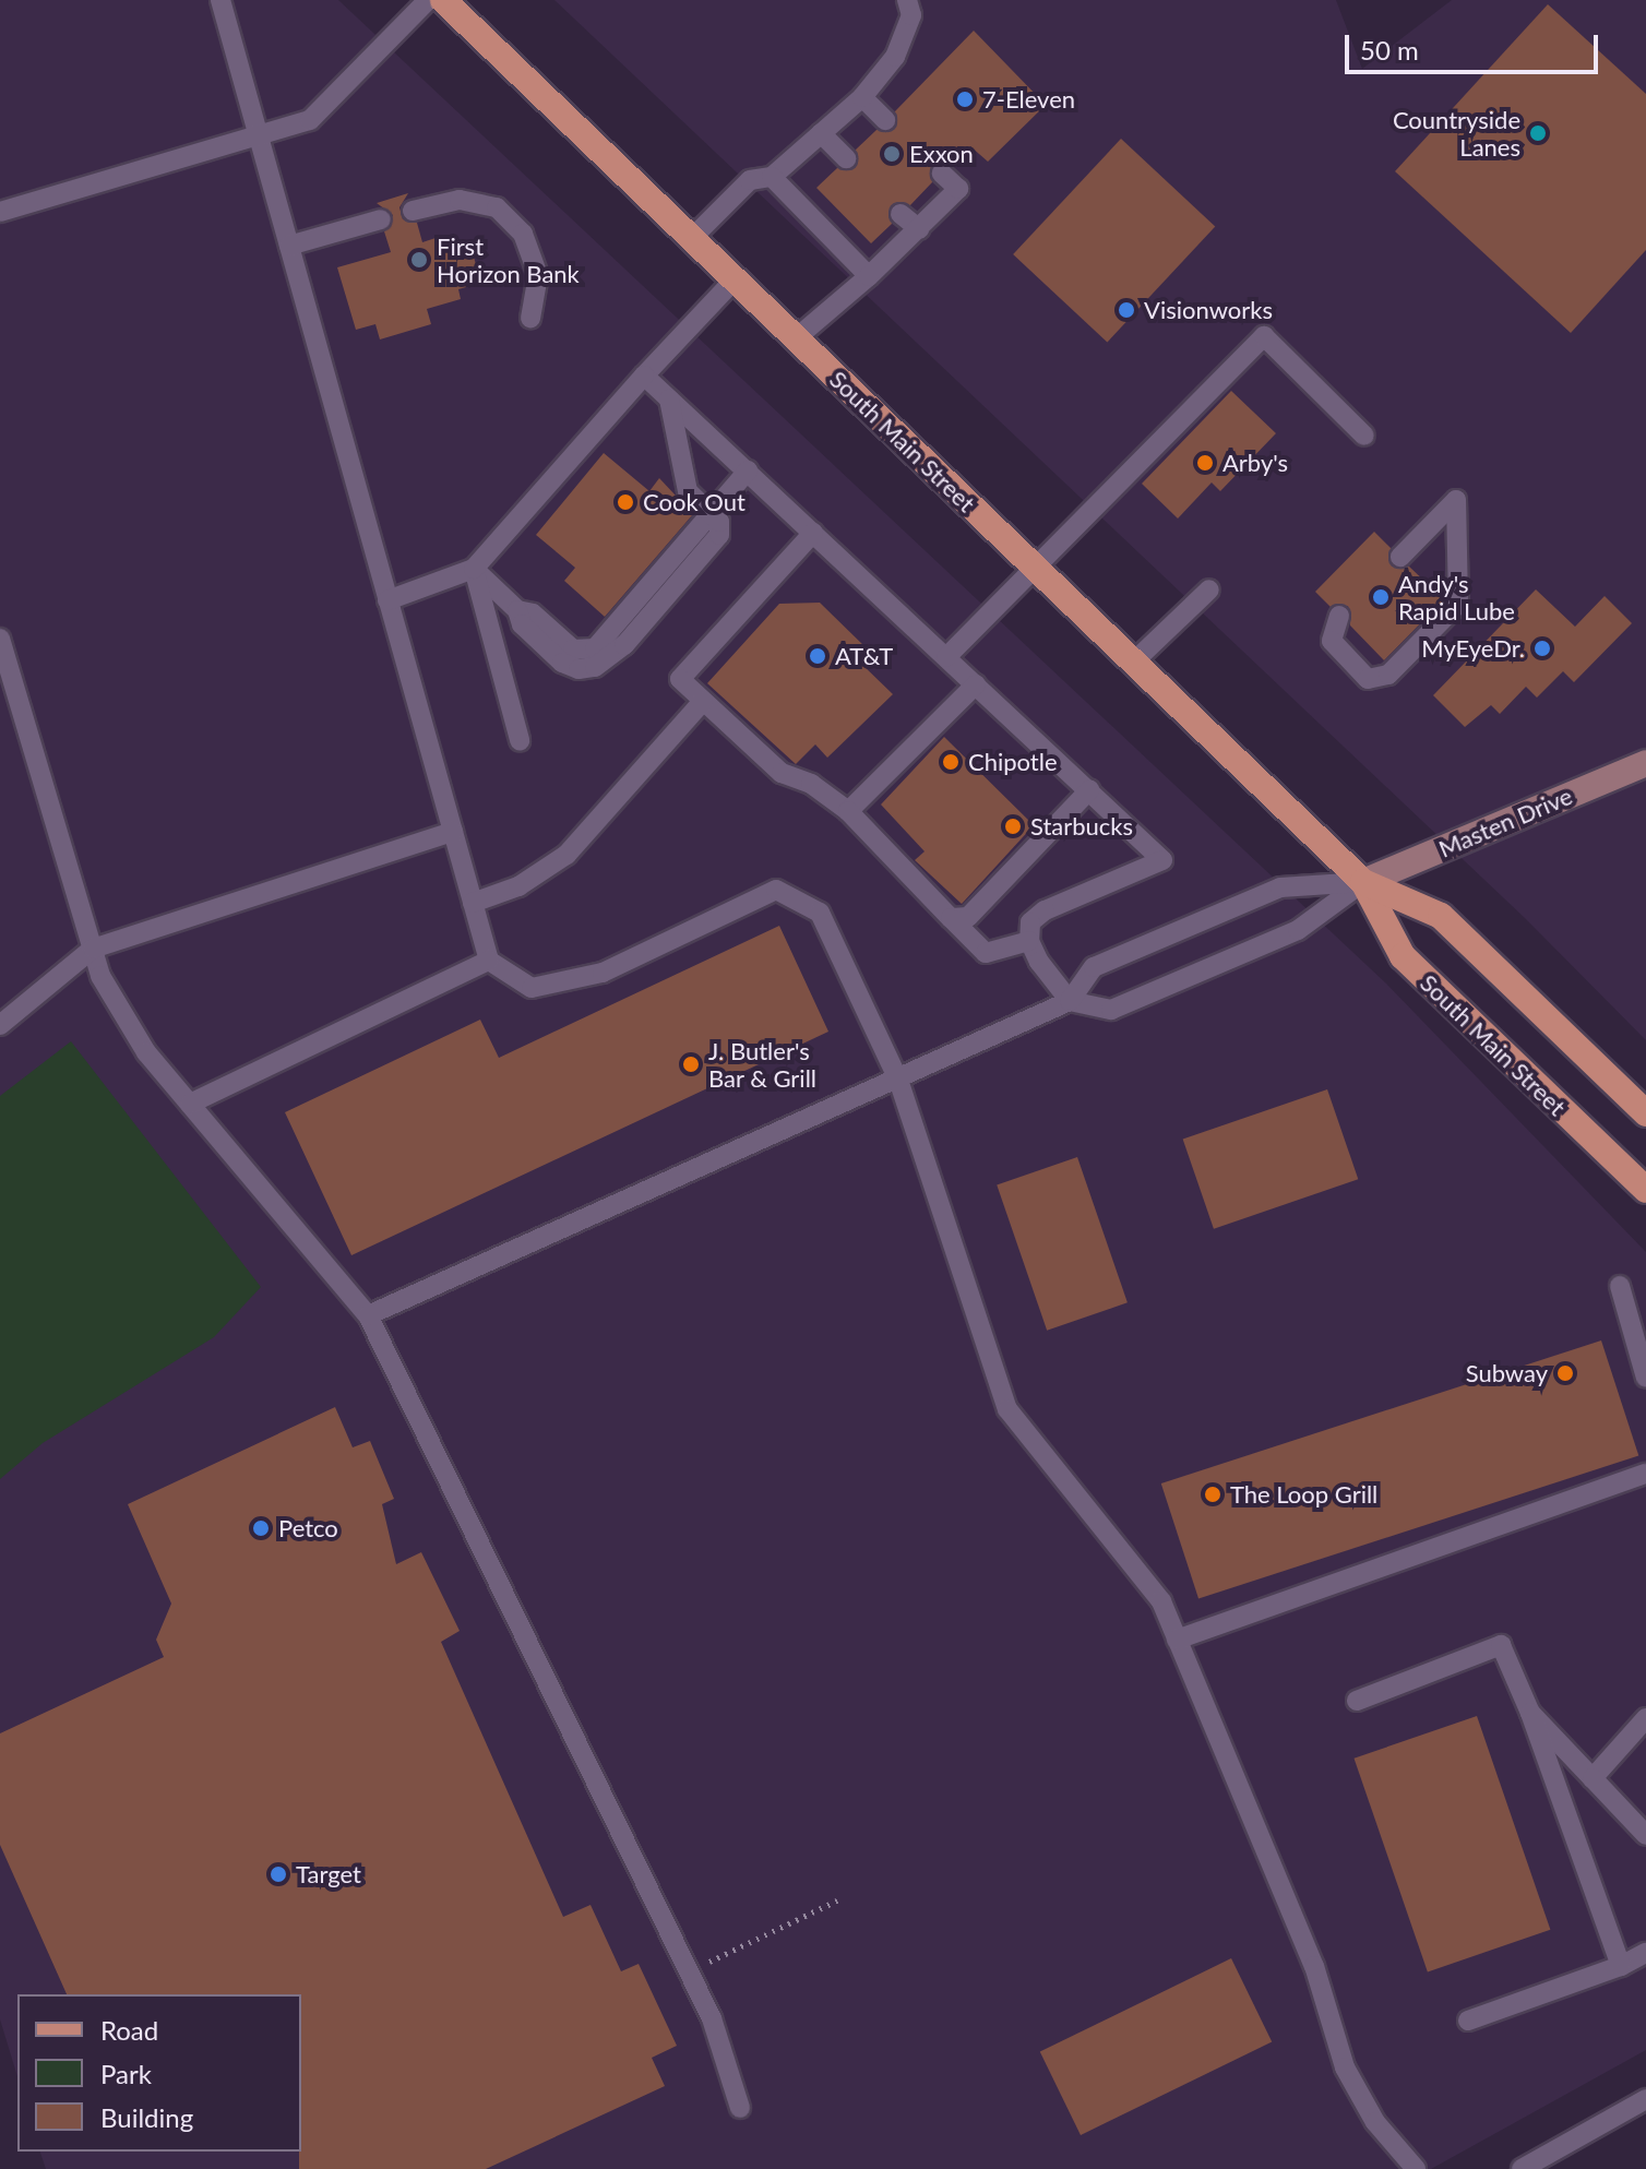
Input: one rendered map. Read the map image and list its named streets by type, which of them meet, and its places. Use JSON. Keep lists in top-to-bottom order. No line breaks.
{"streets":{"main road":["South Main Street"],"street":["Masten Drive"]},"crossings":[["South Main Street","Masten Drive"]],"places":["7-Eleven","Countryside Lanes","Exxon","First Horizon Bank","Visionworks","Arby's","Cook Out","Andy's Rapid Lube","MyEyeDr.","AT&T","Chipotle","Starbucks","J. Butler's Bar & Grill","Subway","The Loop Grill","Petco","Target"],"legend":["Road","Park","Building"],"scale_bar":"50 m"}
